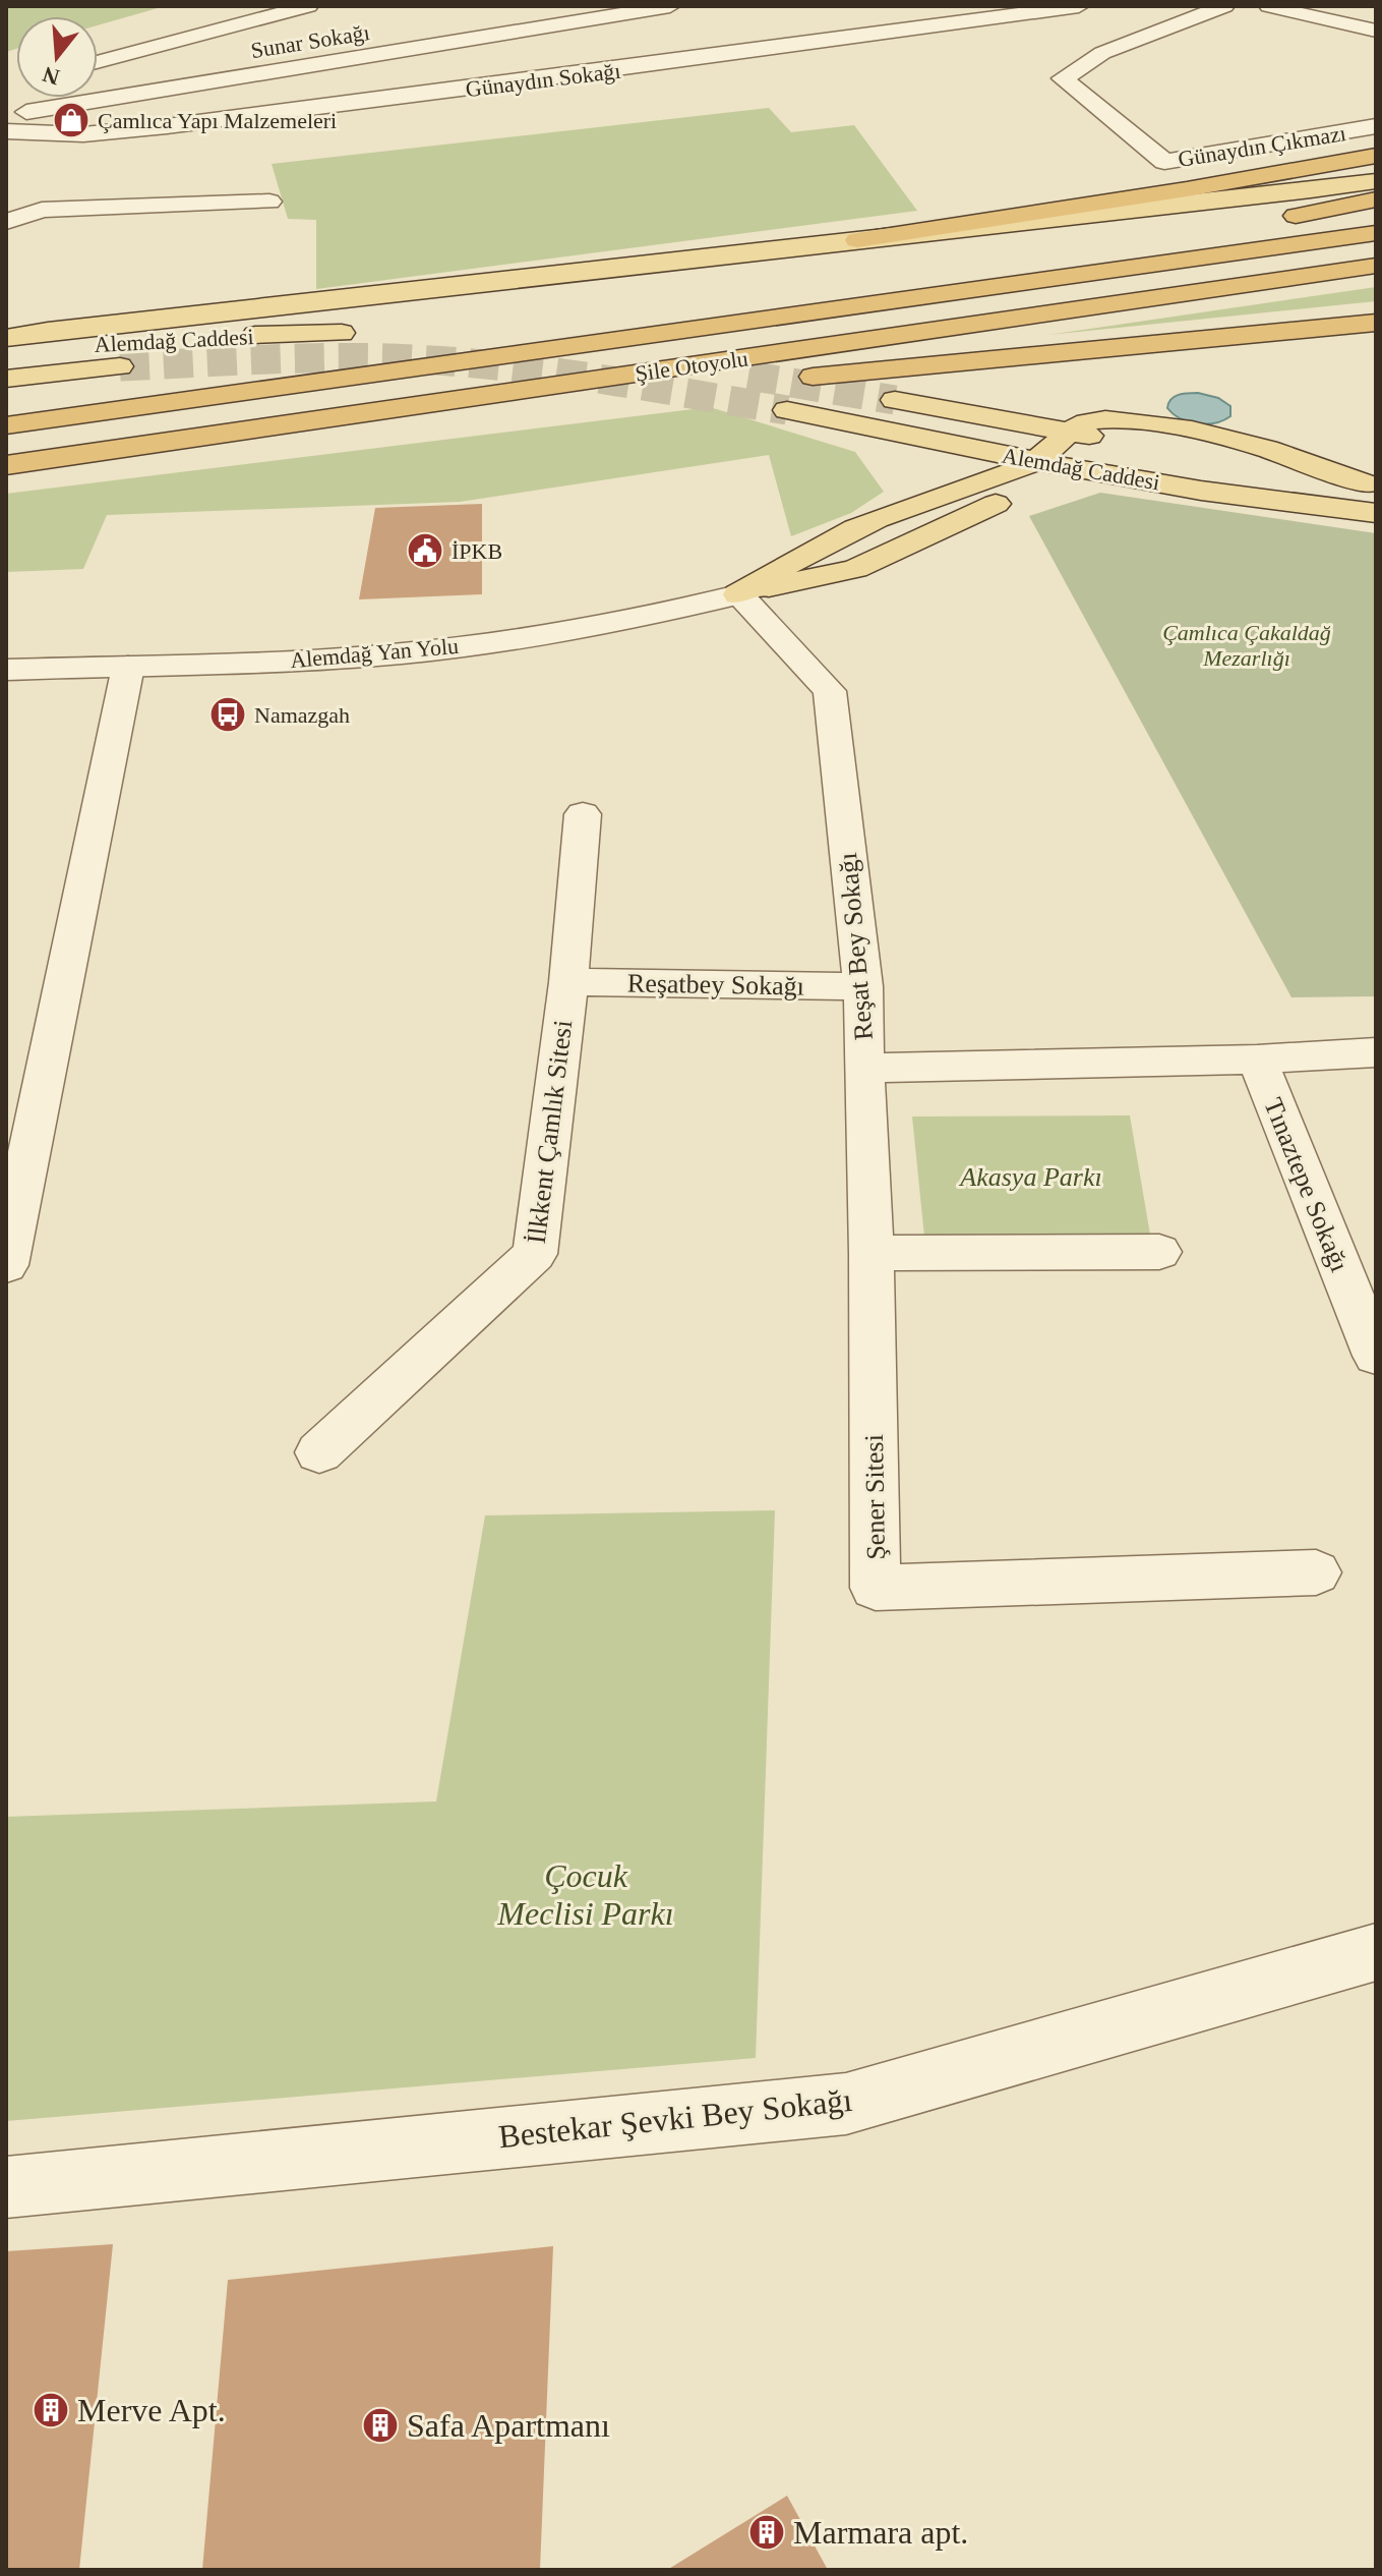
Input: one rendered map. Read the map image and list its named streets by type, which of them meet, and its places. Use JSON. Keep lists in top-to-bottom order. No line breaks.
{"streets":{"highway":["Şile Otoyolu"],"main road":["Alemdağ Caddesi"],"street":["Sunar Sokağı","Günaydın Sokağı","Günaydın Çıkmazı","Alemdağ Yan Yolu","Reşat Bey Sokağı","Reşatbey Sokağı","İlkkent Çamlık Sitesi","Tınaztepe Sokağı","Şener Sitesi","Bestekar Şevki Bey Sokağı"]},"crossings":[["Alemdağ Yan Yolu","Reşat Bey Sokağı"],["Reşat Bey Sokağı","Reşatbey Sokağı"],["Reşat Bey Sokağı","Tınaztepe Sokağı"],["Reşatbey Sokağı","İlkkent Çamlık Sitesi"]],"parks":["Çamlıca Çakaldağ Mezarlığı","Akasya Parkı","Çocuk Meclisi Parkı"],"places":{"shop":["Çamlıca Yapı Malzemeleri"],"public building":["İPKB"],"bus stop":["Namazgah"],"building":["Merve Apt.","Safa Apartmanı","Marmara apt."]},"north":"bottom"}
